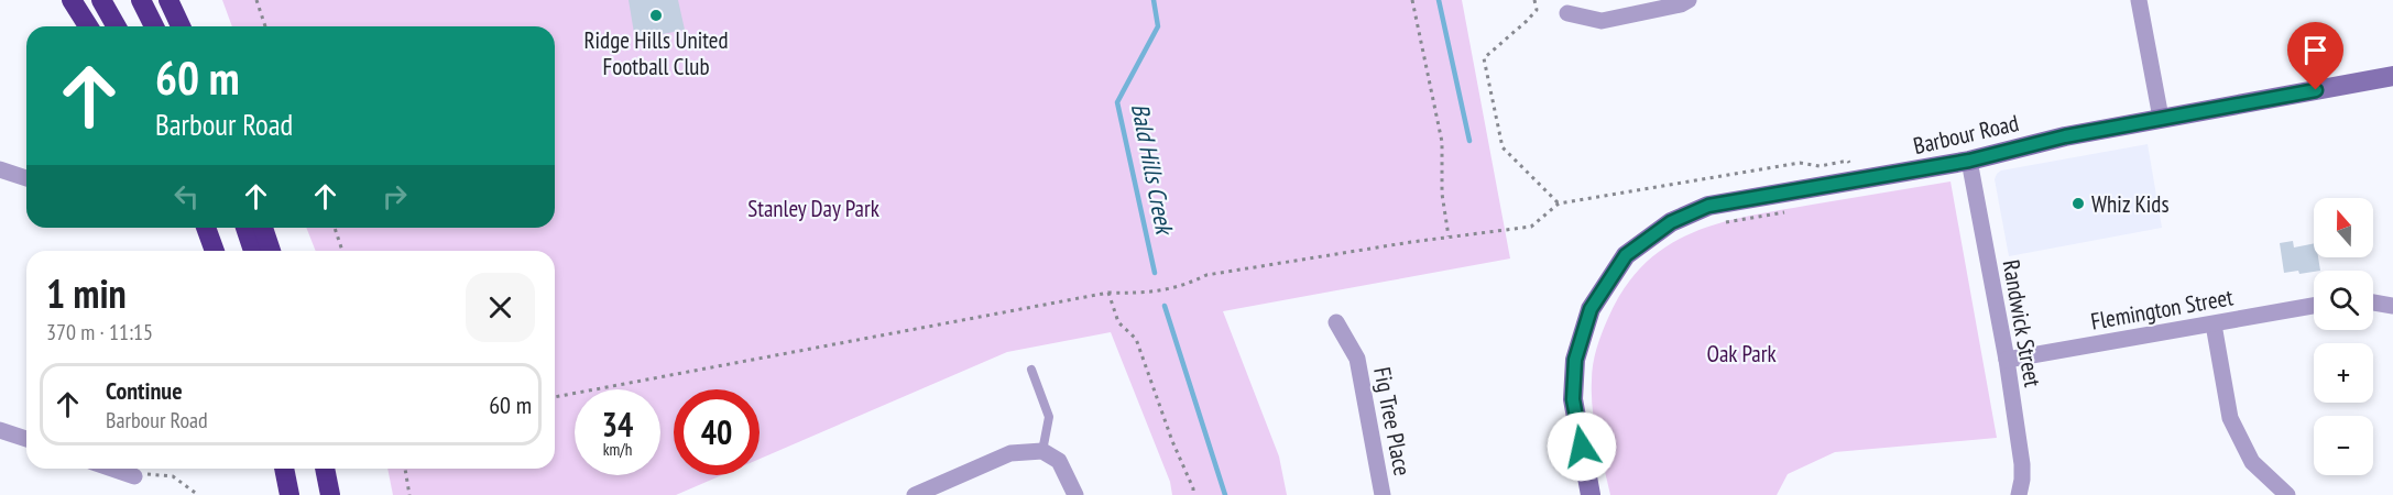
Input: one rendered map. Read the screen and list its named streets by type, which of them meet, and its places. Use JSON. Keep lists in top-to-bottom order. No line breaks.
{"streets":{"street":["Barbour Road","Flemington Street","Randwick Street","Fig Tree Place"]},"crossings":[["Barbour Road","Randwick Street"],["Flemington Street","Randwick Street"]],"water":["Bald Hills Creek"],"parks":["Stanley Day Park","Oak Park"],"places":["Ridge Hills United Football Club","Whiz Kids"],"north":"top","page":{"turn":["60 m","Barbour Road"],"map_buttons":["+","−"],"heading":["1 min","370 m · 11:15"],"list":[{"name":"Continue","note":"Barbour Road","value":"60 m"}],"speed":"34 km/h","limit":"40"}}
